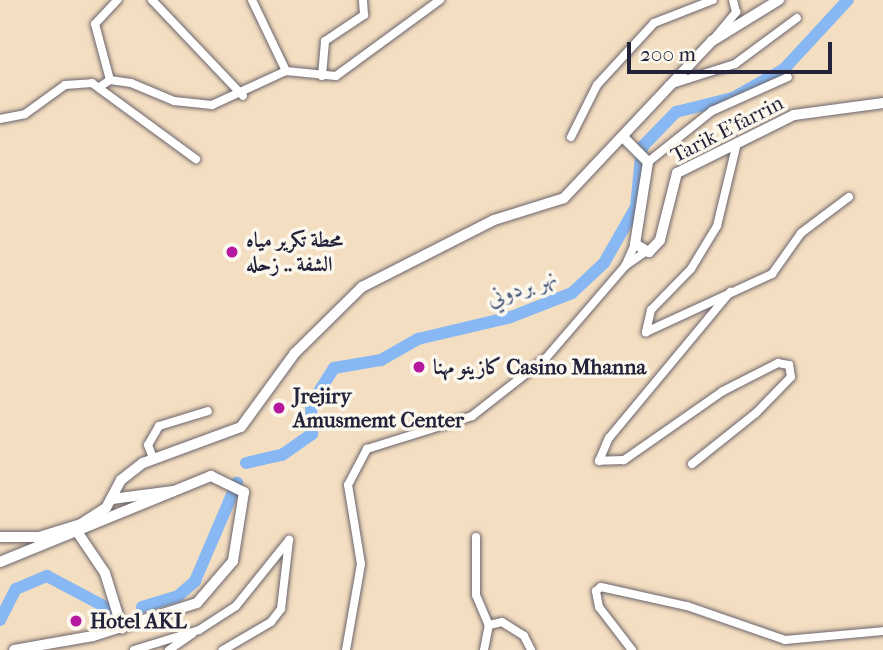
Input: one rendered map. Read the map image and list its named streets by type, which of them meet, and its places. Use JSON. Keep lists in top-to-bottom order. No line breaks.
{"streets":{"street":["Tarik E'farrin"]},"water":["نهر بردوني"],"places":["محطة تكرير مياه الشفة .. زحله","كازينو مهنا Casino Mhanna","Jrejiry Amusmemt Center","Hotel AKL"],"scale_bar":"200 m"}
